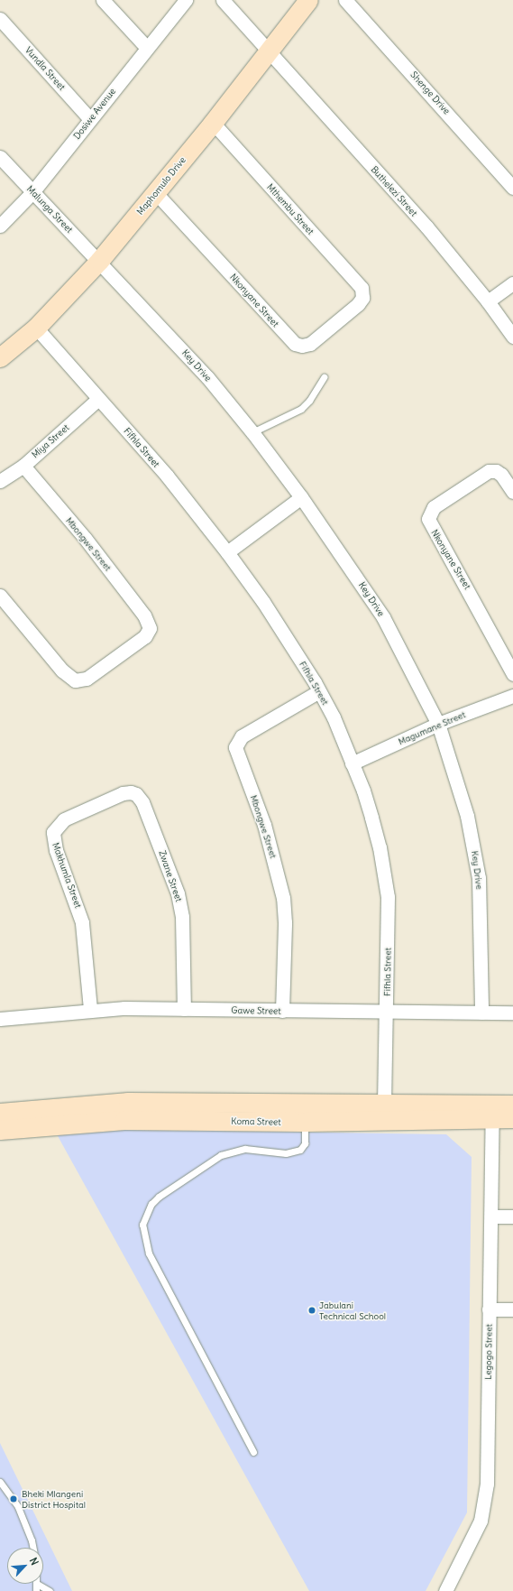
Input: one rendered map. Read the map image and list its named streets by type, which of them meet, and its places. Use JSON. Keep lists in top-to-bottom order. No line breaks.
{"streets":{"main road":["Maphomulo Drive","Koma Street"],"street":["Vundla Street","Shenge Drive","Dosiwe Avenue","Buthelezi Street","Malunga Street","Mthembu Street","Nkonyane Street","Key Drive","Miya Street","Fifhla Street","Mbongwe Street","Magumane Street","Makhumla Street","Zwane Street","Gawe Street","Legogo Street"]},"crossings":[["Vundla Street","Dosiwe Avenue"],["Dosiwe Avenue","Malunga Street"],["Maphomulo Drive","Buthelezi Street"],["Maphomulo Drive","Malunga Street"],["Maphomulo Drive","Mthembu Street"],["Maphomulo Drive","Nkonyane Street"],["Maphomulo Drive","Key Drive"],["Maphomulo Drive","Fifhla Street"],["Malunga Street","Key Drive"],["Mthembu Street","Nkonyane Street"],["Key Drive","Magumane Street"],["Key Drive","Gawe Street"],["Miya Street","Fifhla Street"],["Miya Street","Mbongwe Street"],["Fifhla Street","Mbongwe Street"],["Fifhla Street","Magumane Street"],["Fifhla Street","Gawe Street"],["Fifhla Street","Koma Street"],["Mbongwe Street","Gawe Street"],["Makhumla Street","Zwane Street"],["Makhumla Street","Gawe Street"],["Zwane Street","Gawe Street"],["Koma Street","Legogo Street"]],"places":["Jabulani Technical School","Bheki Mlangeni District Hospital"],"north":"top right"}
